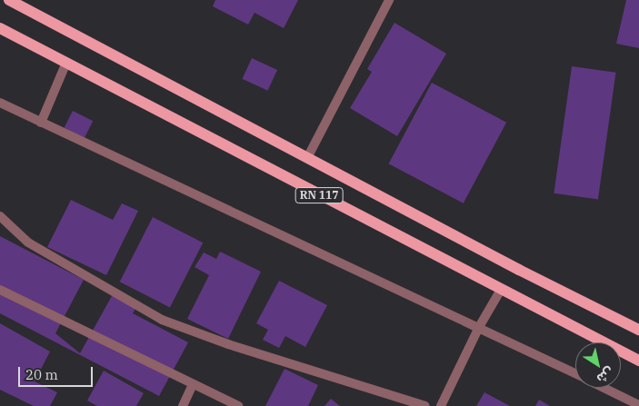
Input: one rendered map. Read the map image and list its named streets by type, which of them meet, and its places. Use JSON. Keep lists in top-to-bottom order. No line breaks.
{"streets":{"main road":["RN 117"]},"scale_bar":"20 m","north":"bottom right"}
